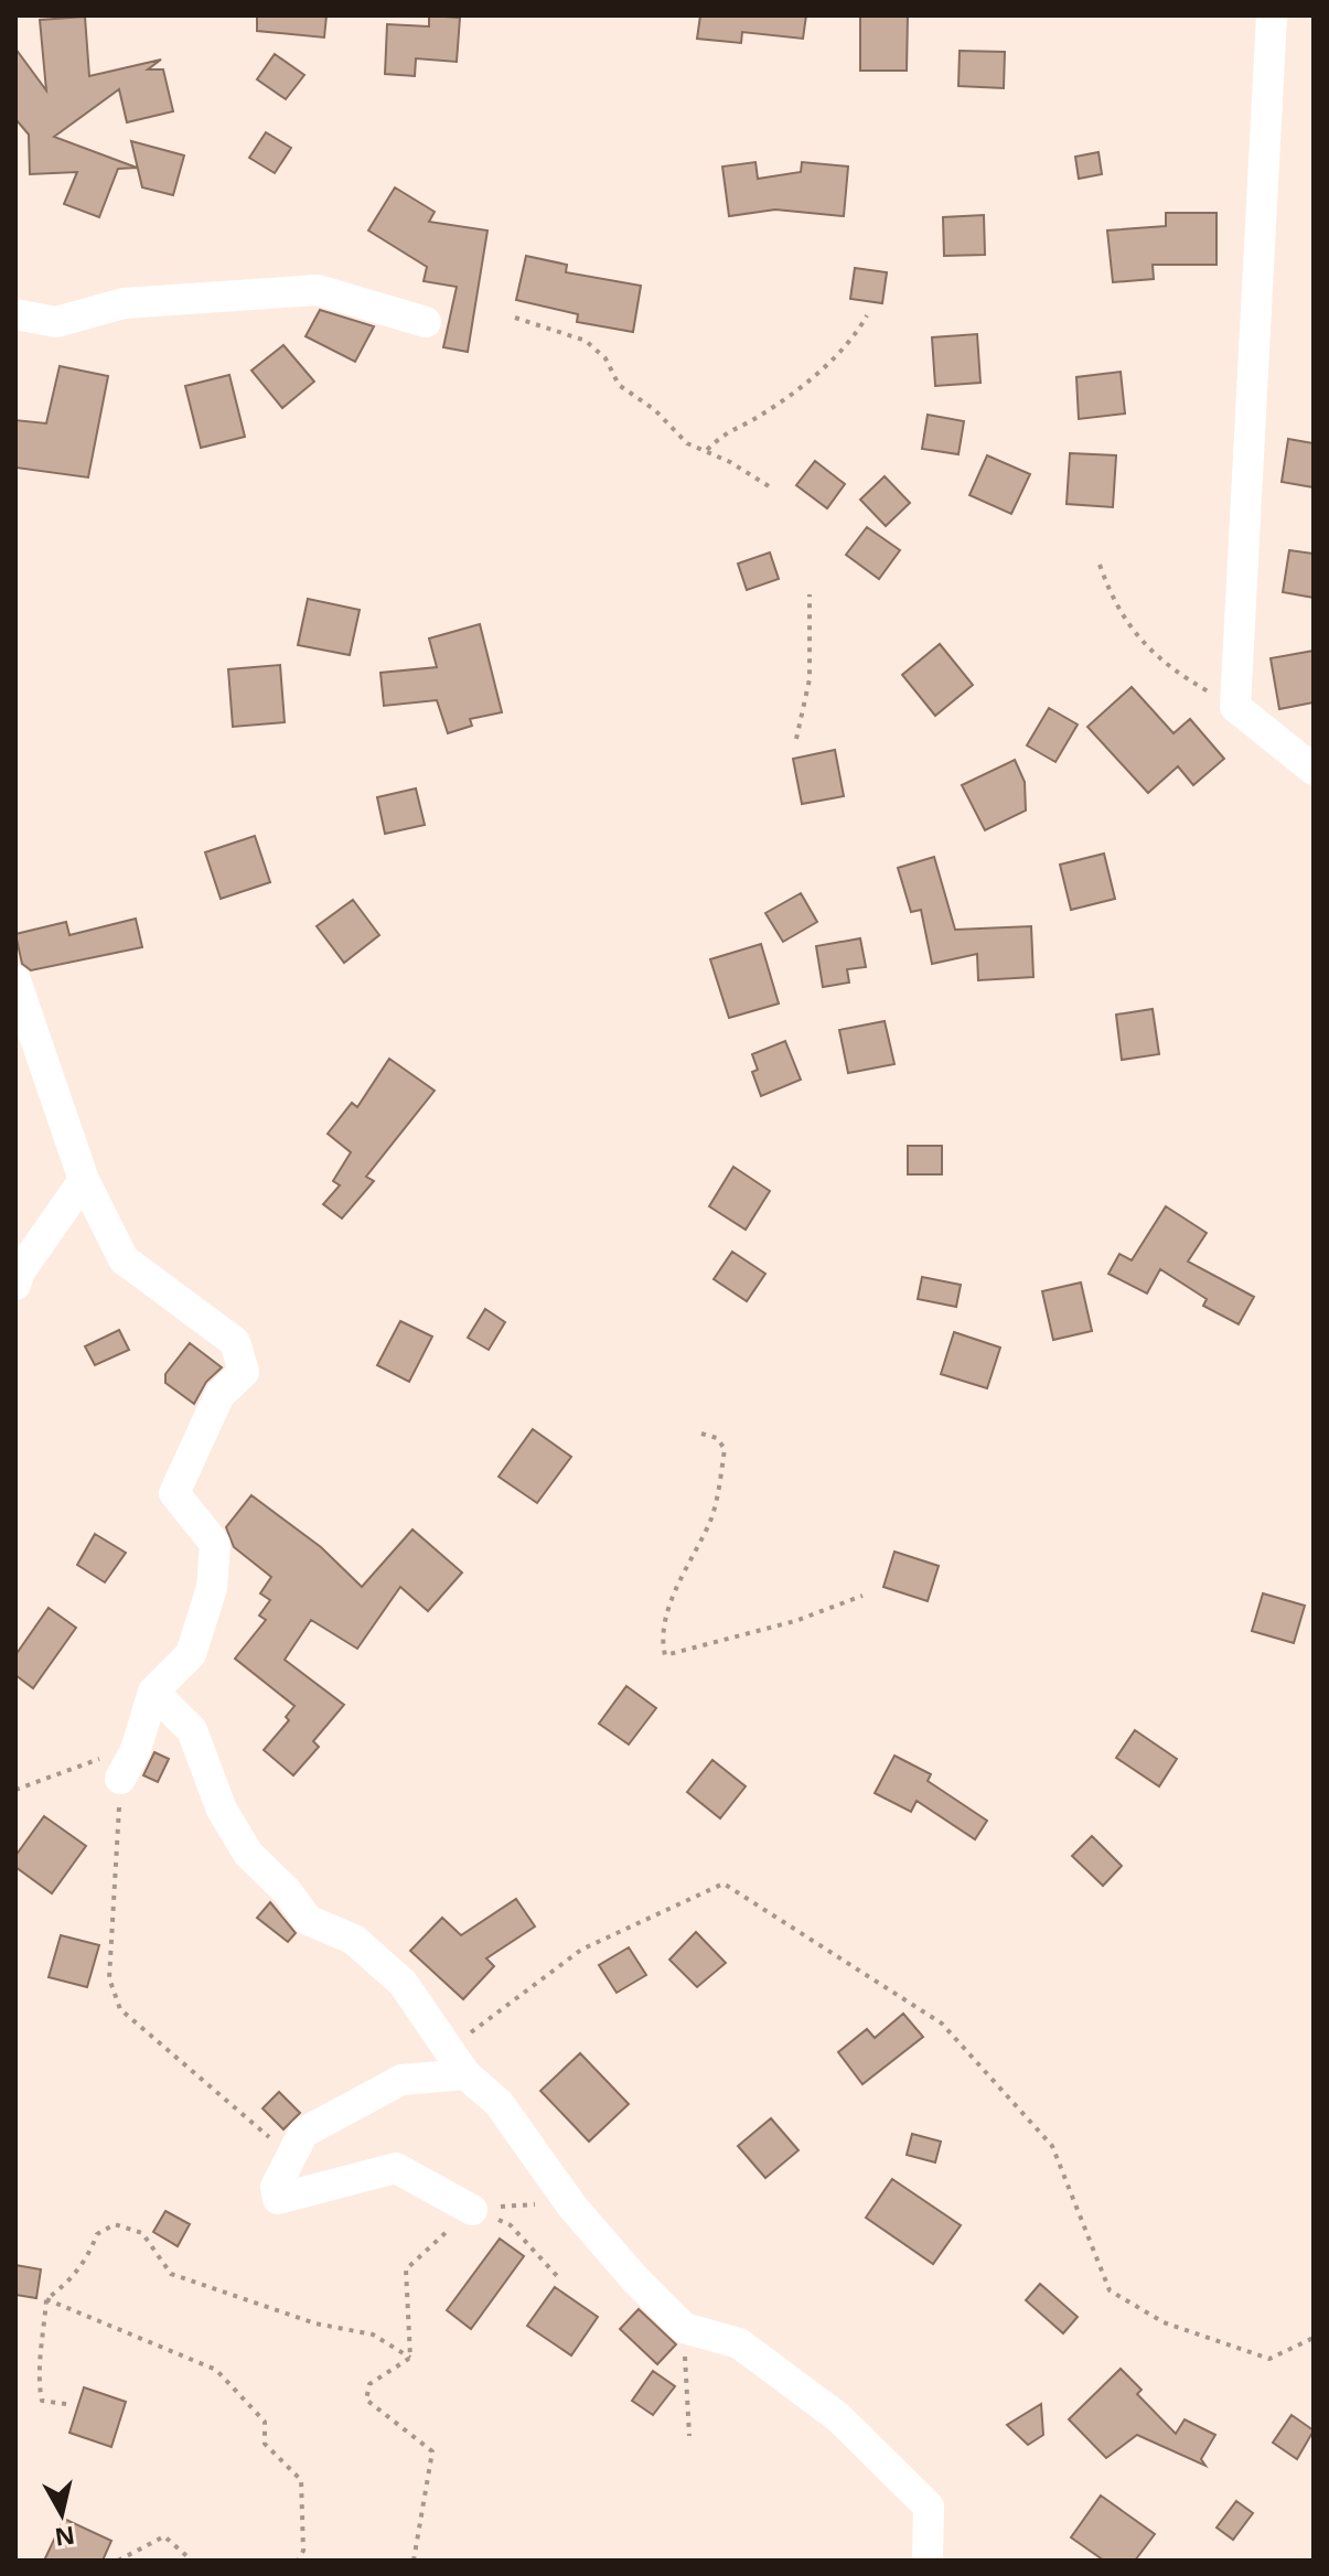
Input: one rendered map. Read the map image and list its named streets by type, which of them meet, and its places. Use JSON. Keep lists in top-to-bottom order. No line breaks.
{"north":"bottom"}
